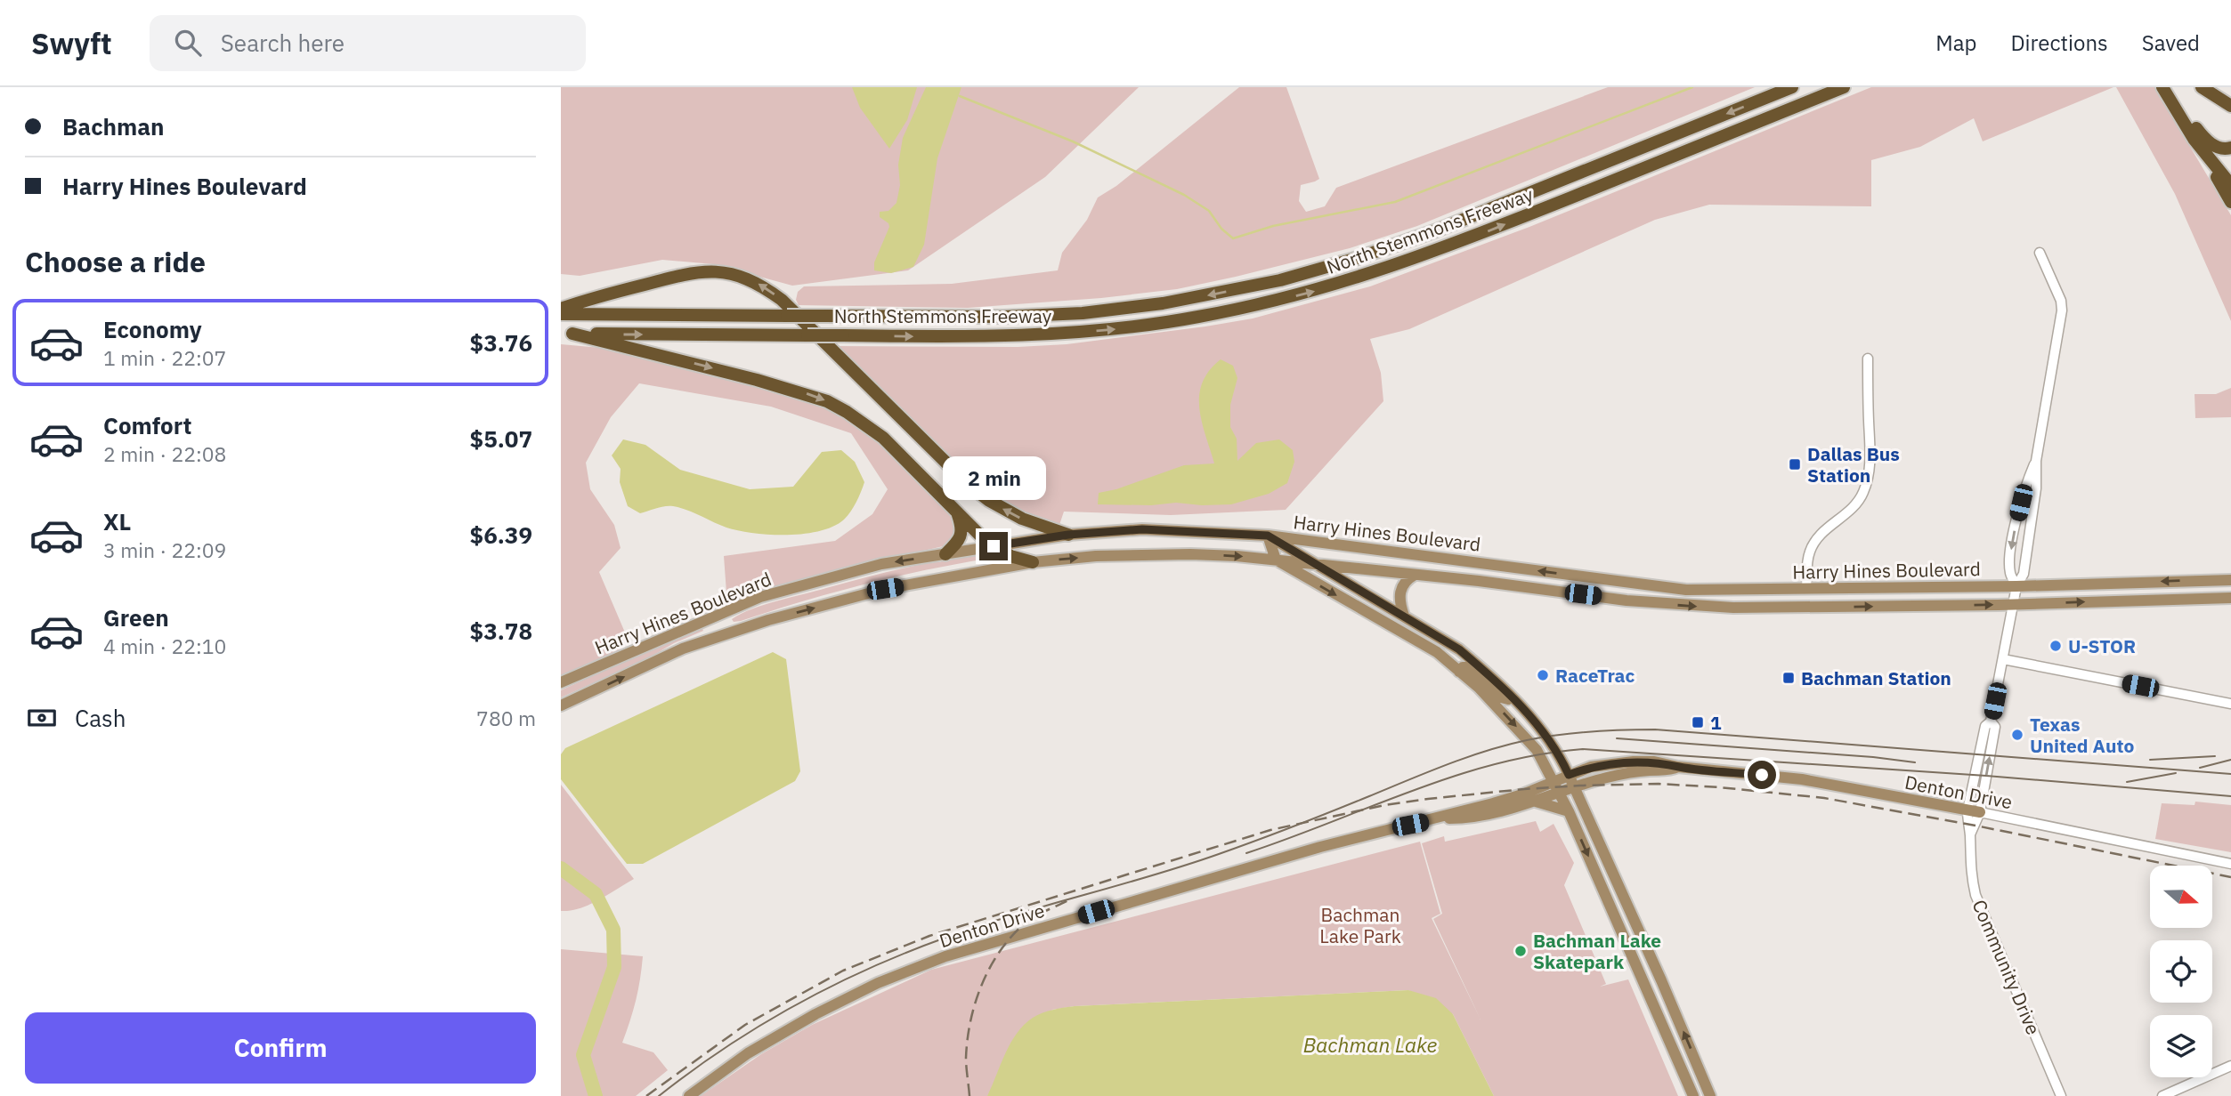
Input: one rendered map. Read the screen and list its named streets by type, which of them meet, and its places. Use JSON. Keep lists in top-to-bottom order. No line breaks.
{"streets":{"highway":["North Stemmons Freeway"],"main road":["Harry Hines Boulevard","Denton Drive"],"street":["Community Drive"]},"crossings":[["Harry Hines Boulevard","Community Drive"],["Denton Drive","Community Drive"]],"water":["Bachman Lake"],"parks":["Bachman Lake Park"],"places":{"transit":["Dallas Bus Station","Bachman Station","1"],"other":["U-STOR","RaceTrac","Texas United Auto","Bachman Lake Skatepark"]},"north":"right","page":{"header":"Swyft","search":"Search here","nav":["Map","Directions","Saved"],"banner":["Bachman","Harry Hines Boulevard"],"heading":"Choose a ride","list":[{"name":"Economy","note":"1 min · 22:07","value":"$3.76"},{"name":"Comfort","note":"2 min · 22:08","value":"$5.07"},{"name":"XL","note":"3 min · 22:09","value":"$6.39"},{"name":"Green","note":"4 min · 22:10","value":"$3.78"}],"bubble":"2 min","pay":["Cash","780 m"],"buttons":"Confirm"}}
